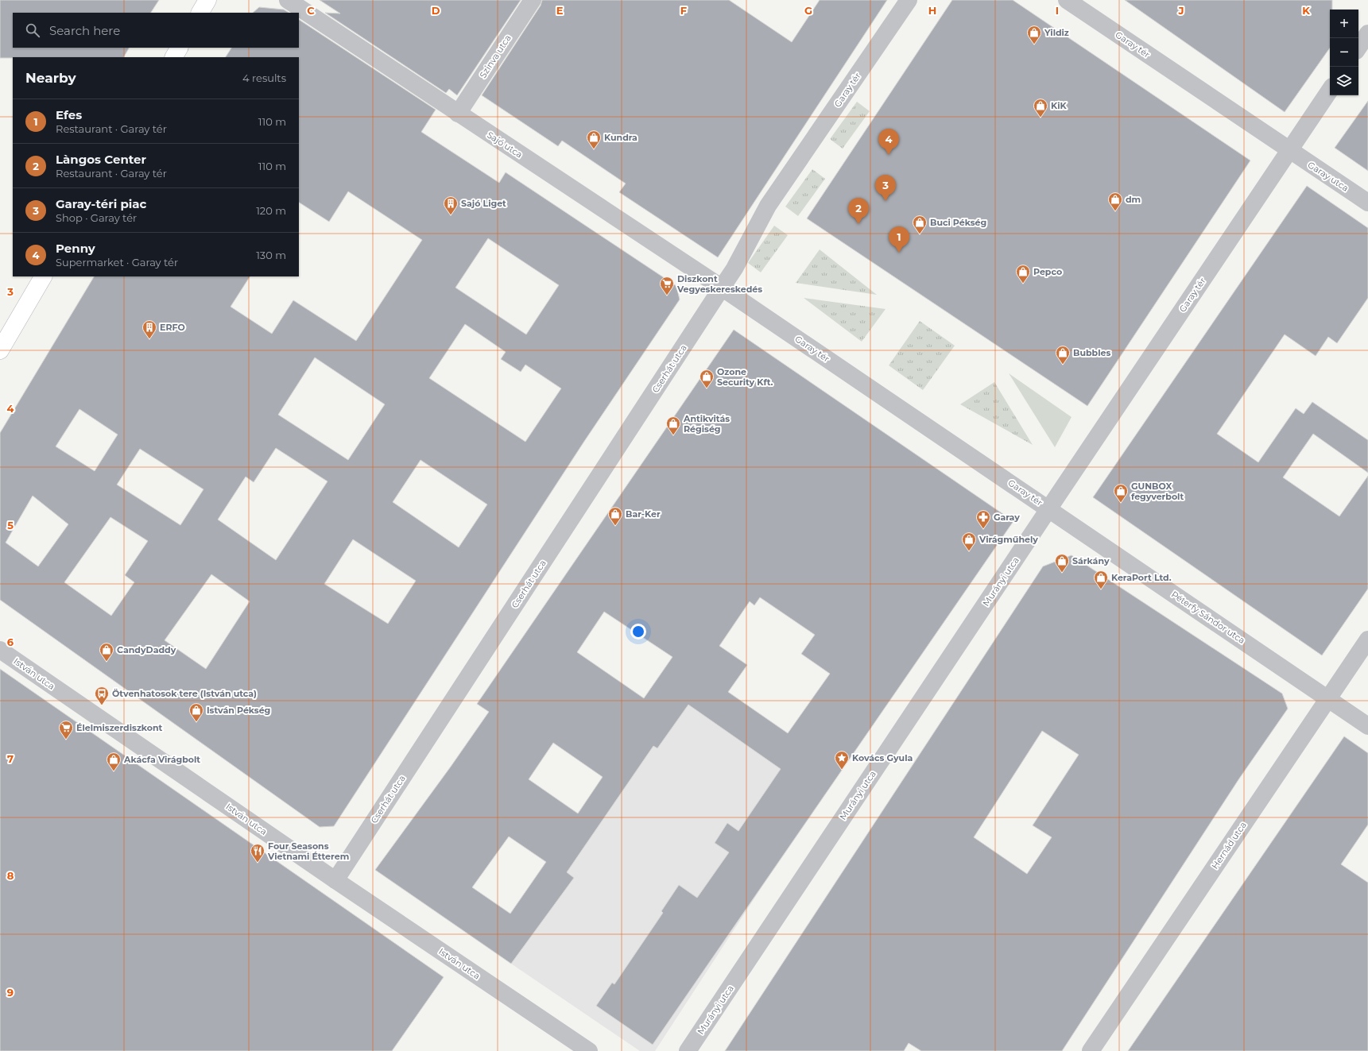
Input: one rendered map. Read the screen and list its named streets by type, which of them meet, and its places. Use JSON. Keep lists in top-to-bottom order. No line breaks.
{"streets":{"street":["Garay tér","Szinva utca","Sajó utca","Garay utca","Cserhát utca","Murányi utca","Péterfy Sándor utca","István utca","Hernád utca"]},"crossings":[["Garay tér","Sajó utca"],["Garay tér","Garay utca"],["Garay tér","Cserhát utca"],["Garay tér","Murányi utca"],["Garay tér","Péterfy Sándor utca"],["Szinva utca","Sajó utca"],["Sajó utca","Cserhát utca"],["Cserhát utca","István utca"],["Murányi utca","Péterfy Sándor utca"],["Péterfy Sándor utca","Hernád utca"]],"places":{"shop":["Yildiz","KiK","Kundra","dm","Buci Pékség","Pepco","Bubbles","Ozone Security Kft.","Antikvitás Régiség","GUNBOX fegyverbolt","Bar-Ker","Virágműhely","Sárkány","KeraPort Ltd.","CandyDaddy","István Pékség","Akácfa Virágbolt"],"building":["Sajó Liget","ERFO"],"supermarket":["Diszkont Vegyeskereskedés","Élelmiszerdiszkont"],"pharmacy":["Garay"],"bus stop":["Ötvenhatosok tere (István utca)"],"place":["Kovács Gyula"],"restaurant":["Four Seasons Vietnami Étterem"]},"page":{"map_buttons":["+","−"],"search":"Search here","heading":["Nearby","4 results"],"list":[{"mark":"1","name":"Efes","note":"Restaurant · Garay tér","value":"110 m"},{"mark":"2","name":"Làngos Center","note":"Restaurant · Garay tér","value":"110 m"},{"mark":"3","name":"Garay-téri piac","note":"Shop · Garay tér","value":"120 m"},{"mark":"4","name":"Penny","note":"Supermarket · Garay tér","value":"130 m"}],"pins":["4","3","2","1"]},"grid":{"columns":["C","D","E","F","G","H","I","J","K"],"rows":["3","4","5","6","7","8","9"]}}
